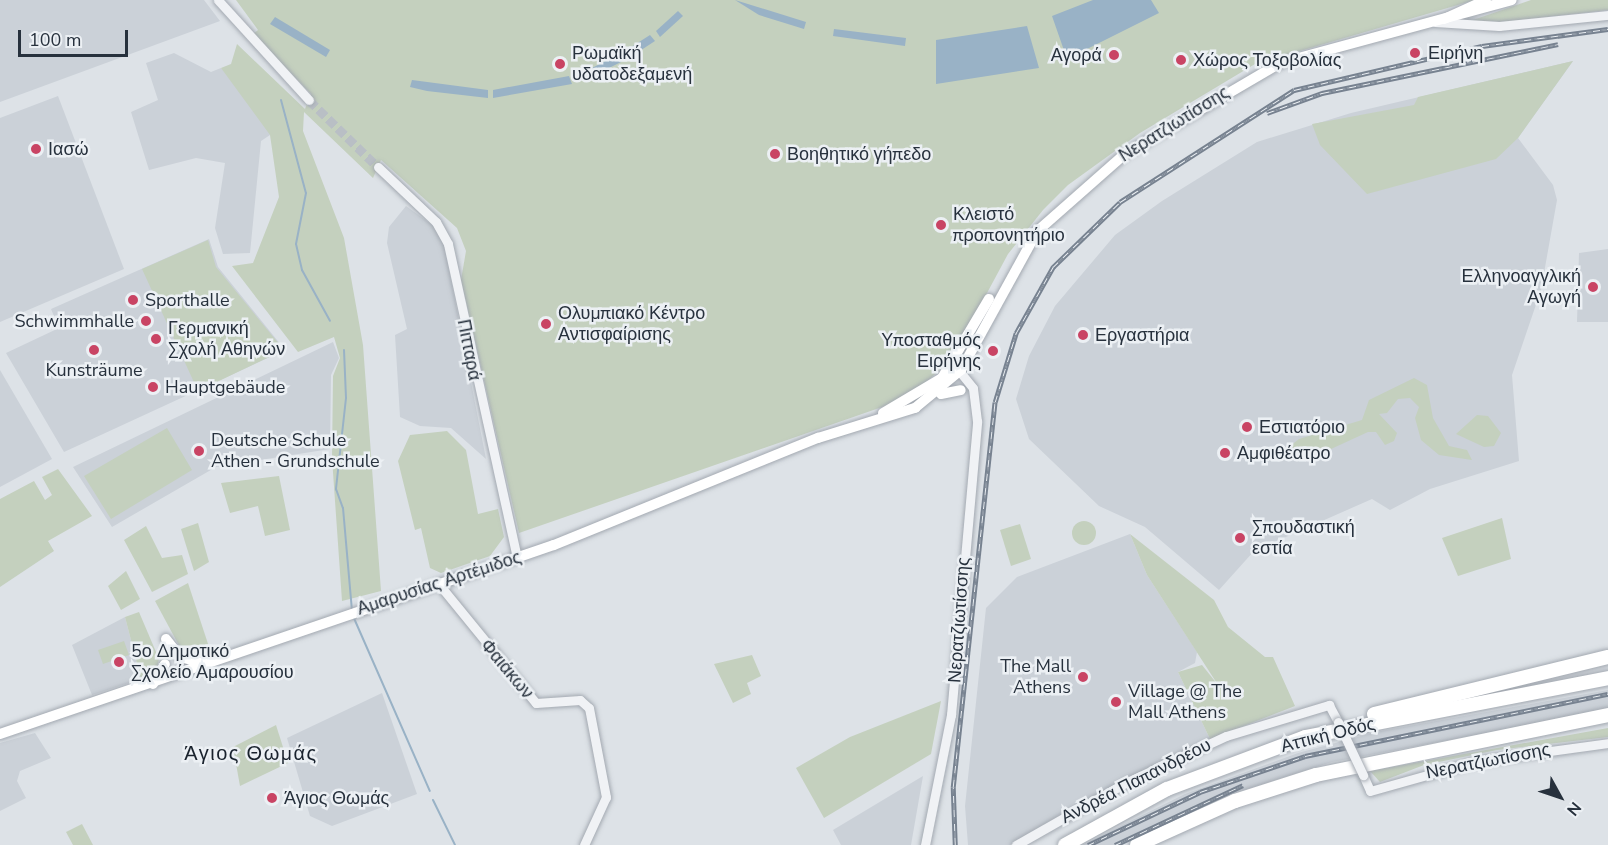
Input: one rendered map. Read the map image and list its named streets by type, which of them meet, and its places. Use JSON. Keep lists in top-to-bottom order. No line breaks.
{"streets":{"highway":["Αττική Οδός"],"main road":["Νερατζιωτίσσης","Αμαρυσίας Αρτέμιδος"],"street":["Πιτταρά","Φαιάκων","Ανδρέα Παπανδρέου"]},"crossings":[["Νερατζιωτίσσης","Αμαρυσίας Αρτέμιδος"],["Νερατζιωτίσσης","Αττική Οδός"],["Νερατζιωτίσσης","Ανδρέα Παπανδρέου"],["Πιτταρά","Αμαρυσίας Αρτέμιδος"],["Αμαρυσίας Αρτέμιδος","Φαιάκων"],["Αττική Οδός","Ανδρέα Παπανδρέου"]],"districts":["Άγιος Θωμάς"],"places":["Ειρήνη","Αγορά","Χώρος Τοξοβολίας","Ρωμαϊκή υδατοδεξαμενή","Ιασώ","Βοηθητικό γήπεδο","Κλειστό προπονητήριο","Ελληνοαγγλική Αγωγή","Sporthalle","Schwimmhalle","Ολυμπιακό Κέντρο Αντισφαίρισης","Εργαστήρια","Γερμανική Σχολή Αθηνών","Kunsträume","Υποσταθμός Ειρήνης","Hauptgebäude","Εστιατόριο","Deutsche Schule Athen - Grundschule","Αμφιθέατρο","Σπουδαστική εστία","5ο Δημοτικό Σχολείο Αμαρουσίου","The Mall Athens","Village @ The Mall Athens","Άγιος Θωμάς"],"scale_bar":"100 m","north":"bottom right"}
